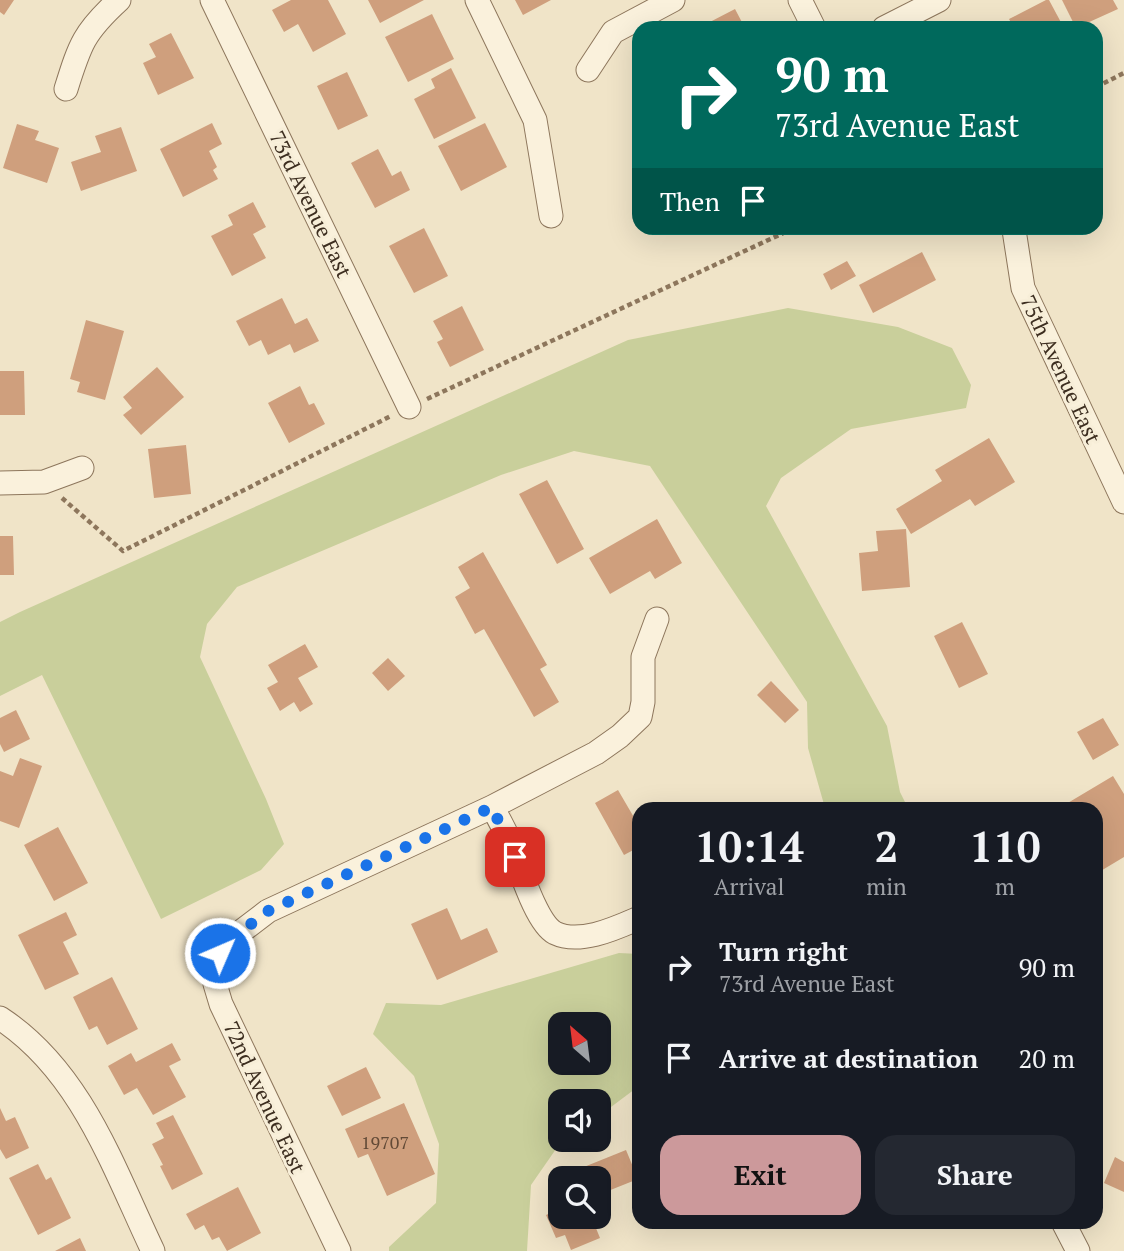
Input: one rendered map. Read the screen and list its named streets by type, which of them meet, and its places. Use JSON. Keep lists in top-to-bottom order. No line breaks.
{"streets":{"street":["73rd Avenue East","75th Avenue East","72nd Avenue East"]},"house_numbers":["19707"],"north":"top left","page":{"turn":["90 m","73rd Avenue East"],"then":"Then","eta":["10:14","Arrival","2","min","110","m"],"list":[{"name":"Turn right","note":"73rd Avenue East","value":"90 m"},{"name":"Arrive at destination","value":"20 m"}],"buttons":["Exit","Share"]}}
